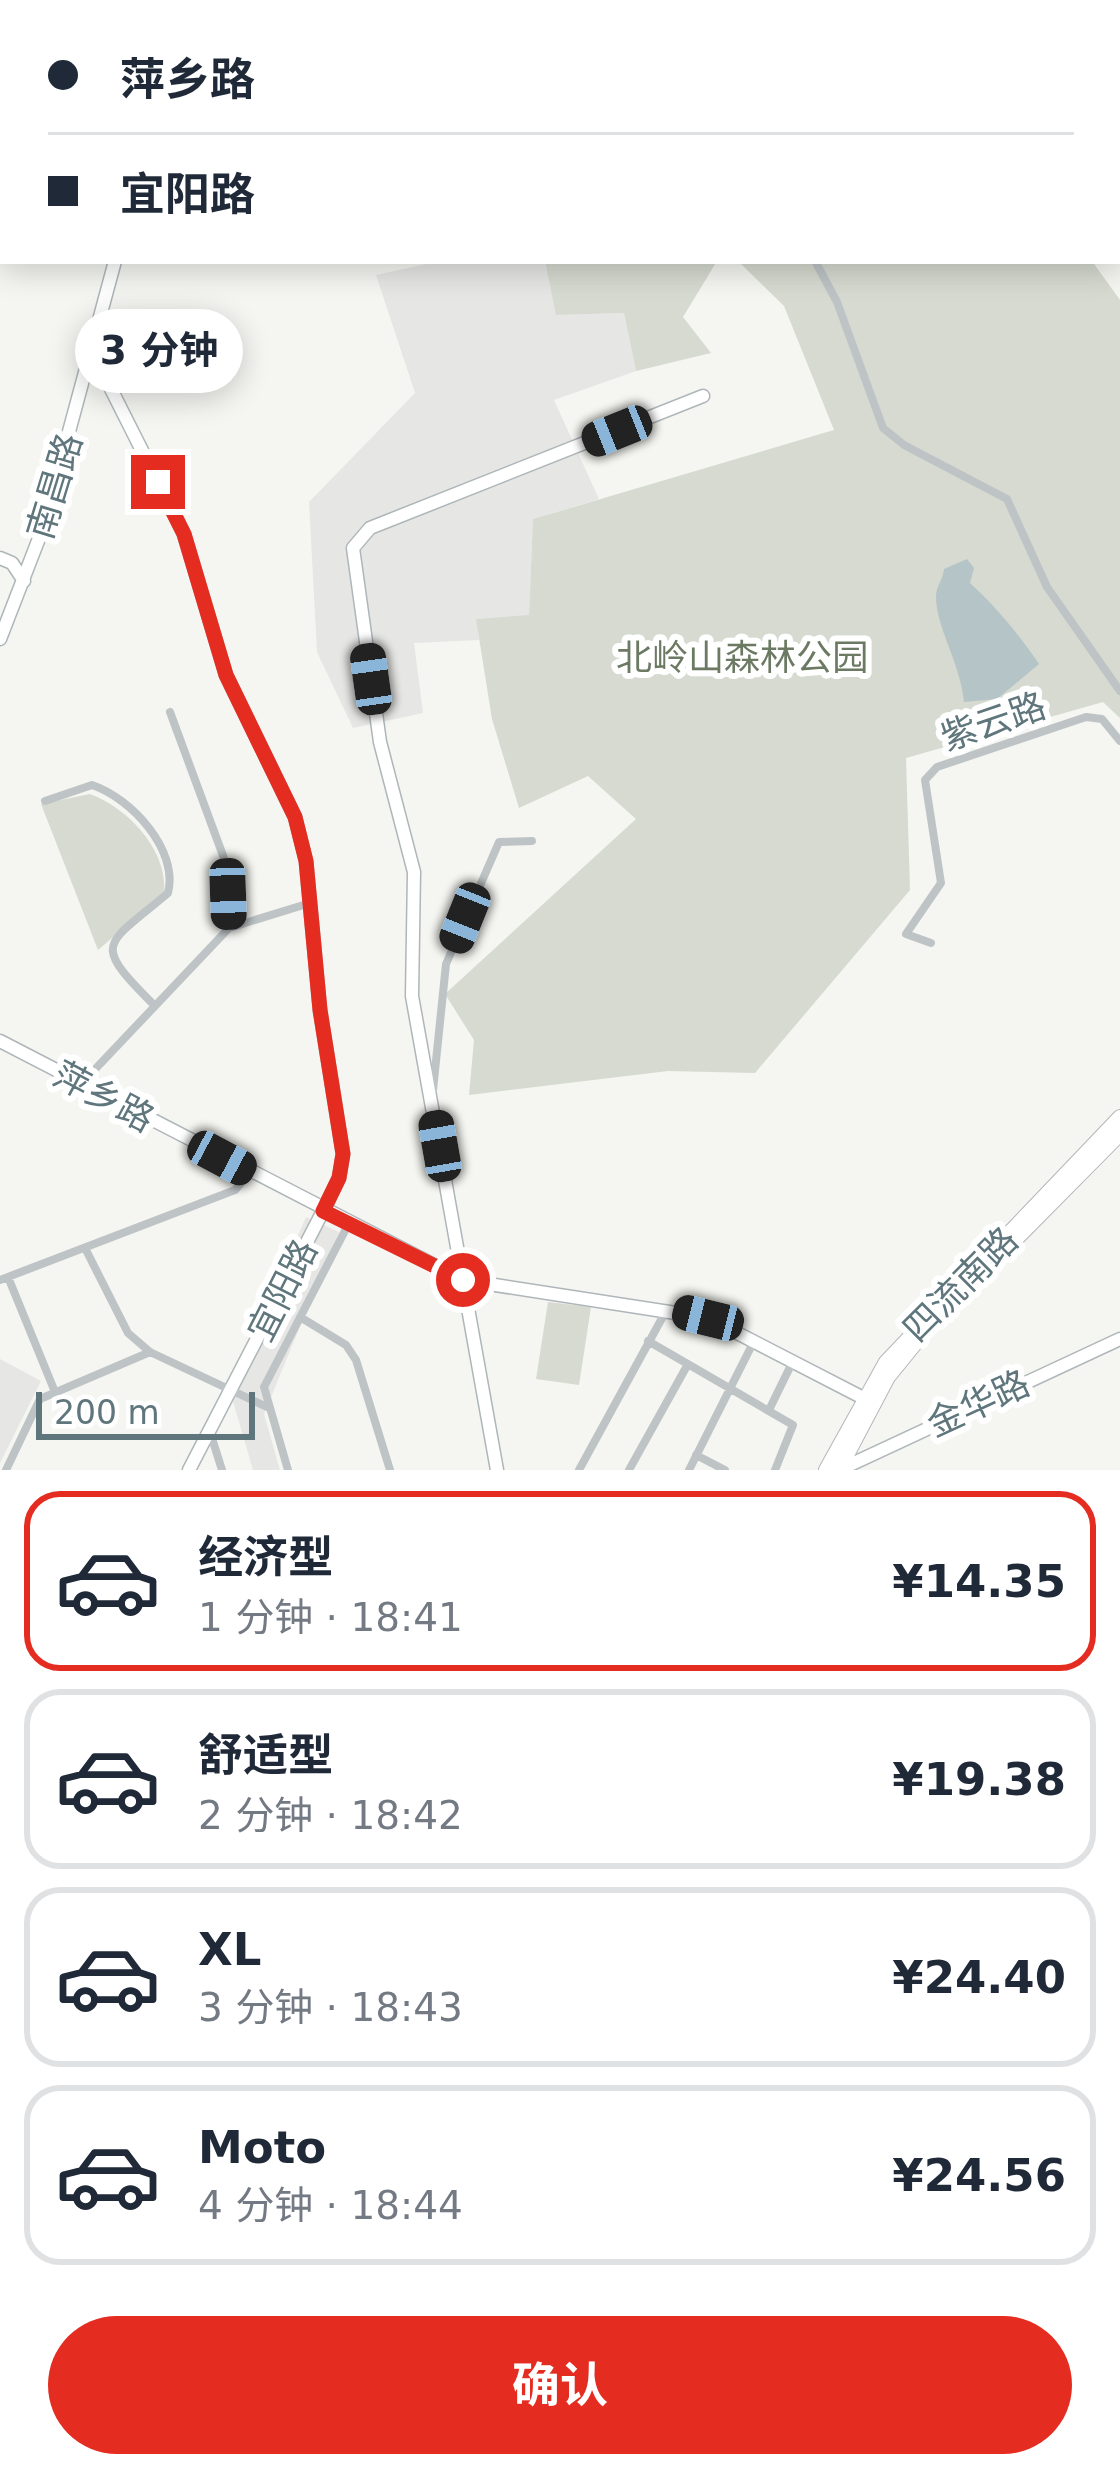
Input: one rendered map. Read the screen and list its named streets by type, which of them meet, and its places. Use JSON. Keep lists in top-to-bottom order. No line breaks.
{"streets":{"main road":["四流南路"],"street":["南昌路","紫云路","萍乡路","宜阳路","金华路"]},"crossings":[["南昌路","宜阳路"],["萍乡路","四流南路"],["萍乡路","宜阳路"],["四流南路","金华路"]],"parks":["北岭山森林公园"],"scale_bar":"200 m","page":{"banner":["萍乡路","宜阳路"],"bubble":"3 分钟","scale":"200 m","list":[{"name":"经济型","note":"1 分钟 · 18:41","value":"¥14.35"},{"name":"舒适型","note":"2 分钟 · 18:42","value":"¥19.38"},{"name":"XL","note":"3 分钟 · 18:43","value":"¥24.40"},{"name":"Moto","note":"4 分钟 · 18:44","value":"¥24.56"}],"buttons":"确认"}}
